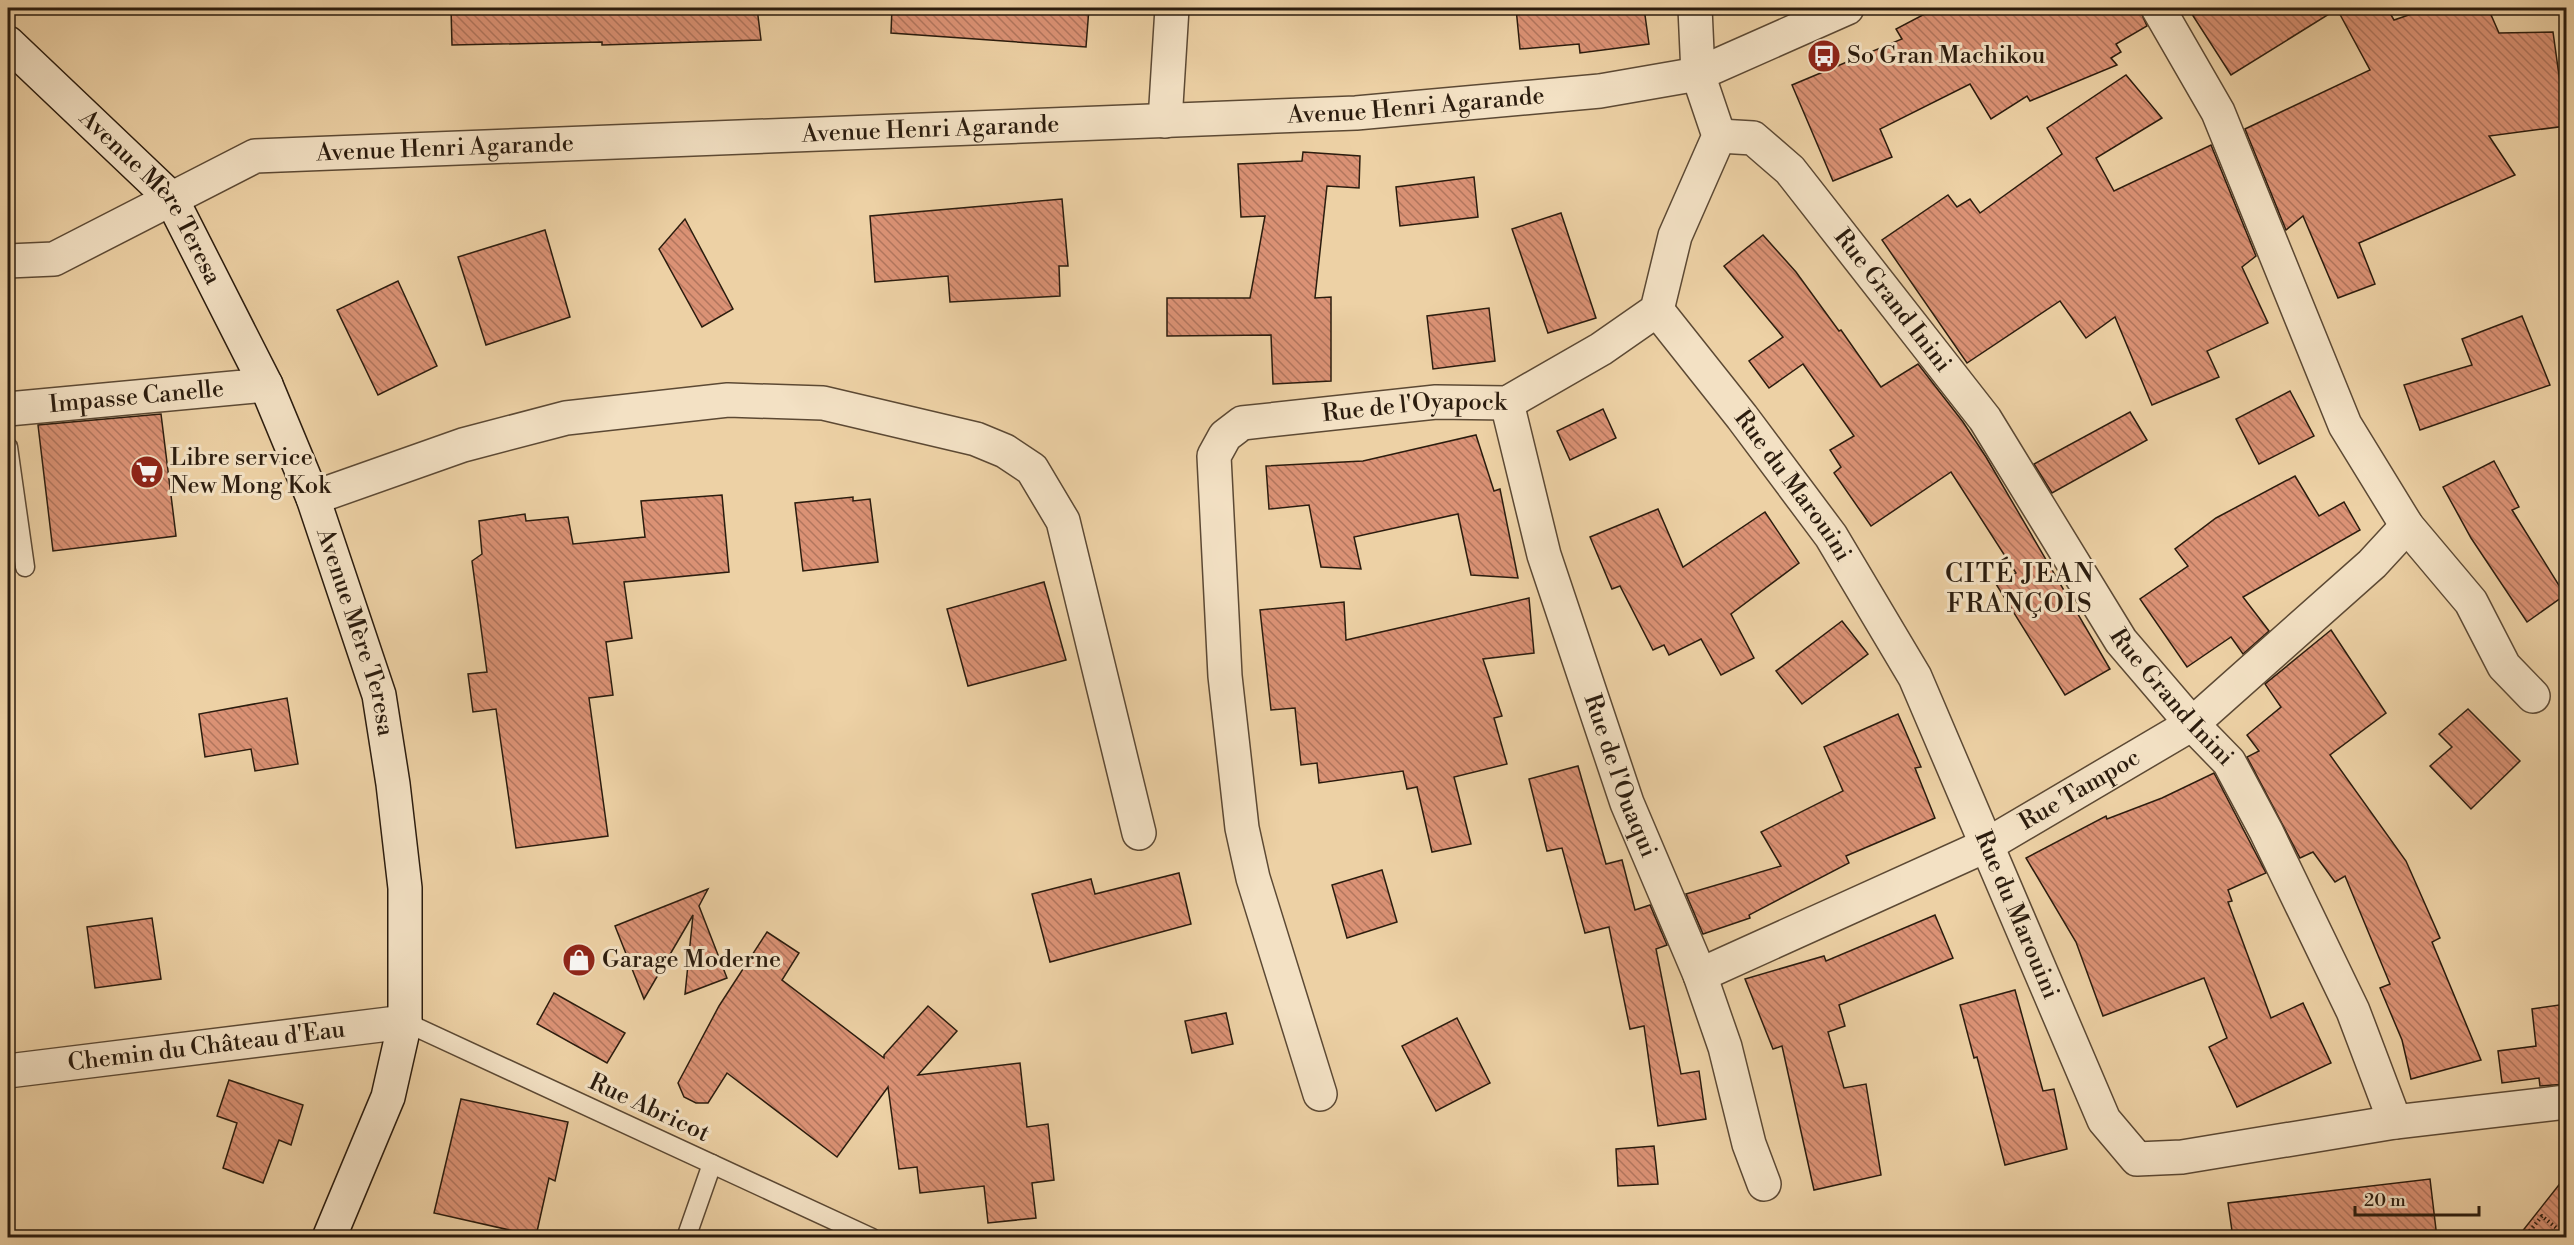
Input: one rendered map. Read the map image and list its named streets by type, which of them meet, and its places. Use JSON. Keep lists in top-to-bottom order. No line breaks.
{"streets":{"street":["Avenue Henri Agarande","Avenue Mère Teresa","Rue Grand Inini","Impasse Canelle","Rue de l'Oyapock","Rue du Marouini","Rue de l'Ouaqui","Rue Tampoc","Chemin du Château d'Eau"],"lane":["Rue Abricot"]},"crossings":[["Avenue Henri Agarande","Avenue Mère Teresa"],["Avenue Mère Teresa","Impasse Canelle"],["Avenue Mère Teresa","Chemin du Château d'Eau"],["Avenue Mère Teresa","Rue Abricot"],["Rue Grand Inini","Rue du Marouini"],["Rue Grand Inini","Rue Tampoc"],["Rue de l'Oyapock","Rue du Marouini"],["Rue de l'Oyapock","Rue de l'Ouaqui"],["Rue du Marouini","Rue Tampoc"],["Rue de l'Ouaqui","Rue Tampoc"],["Chemin du Château d'Eau","Rue Abricot"]],"districts":["CITÉ JEAN FRANÇOIS"],"places":{"bus stop":["So Gran Machikou"],"supermarket":["Libre service New Mong Kok"],"shop":["Garage Moderne"]},"scale_bar":"20 m"}
